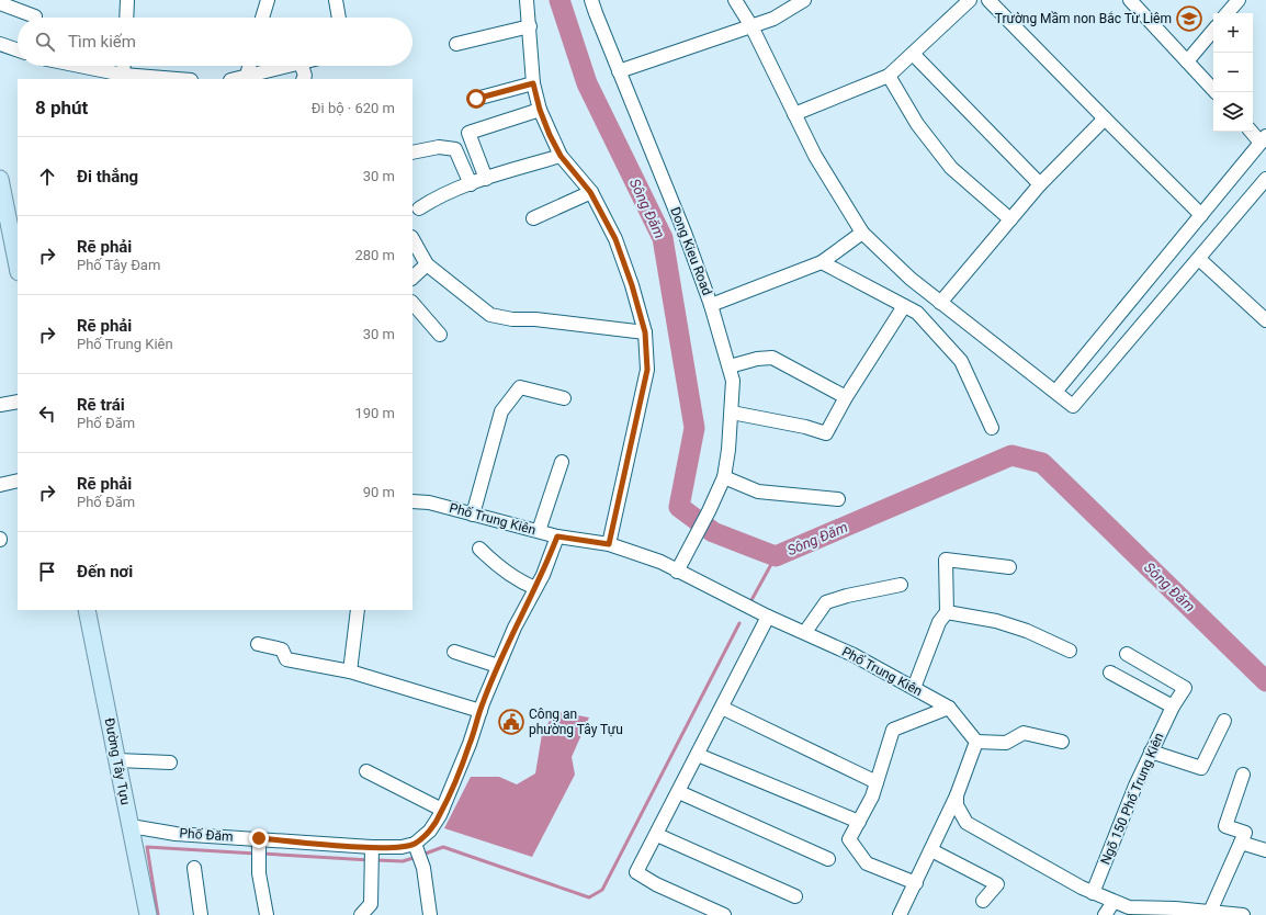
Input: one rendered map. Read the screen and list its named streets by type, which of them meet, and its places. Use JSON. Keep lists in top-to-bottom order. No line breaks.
{"streets":{"main road":["Đường Tây Tựu"],"street":["Dong Kieu Road","Phố Trung Kiên","Ngõ 150 Phố Trung Kiên","Phố Đăm"]},"crossings":[["Dong Kieu Road","Phố Trung Kiên"],["Đường Tây Tựu","Phố Đăm"]],"water":["Sông Đăm"],"places":{"school or university":["Trường Mầm non Bắc Từ Liêm"],"public building":["Công an phường Tây Tựu"]},"page":{"map_buttons":["+","−"],"search":"Tìm kiếm","heading":["8 phút","Đi bộ · 620 m"],"list":[["Đi thẳng","30 m"],["Rẽ phải","Phố Tây Đam","280 m"],["Rẽ phải","Phố Trung Kiên","30 m"],["Rẽ trái","Phố Đăm","190 m"],["Rẽ phải","Phố Đăm","90 m"],"Đến nơi"]}}
